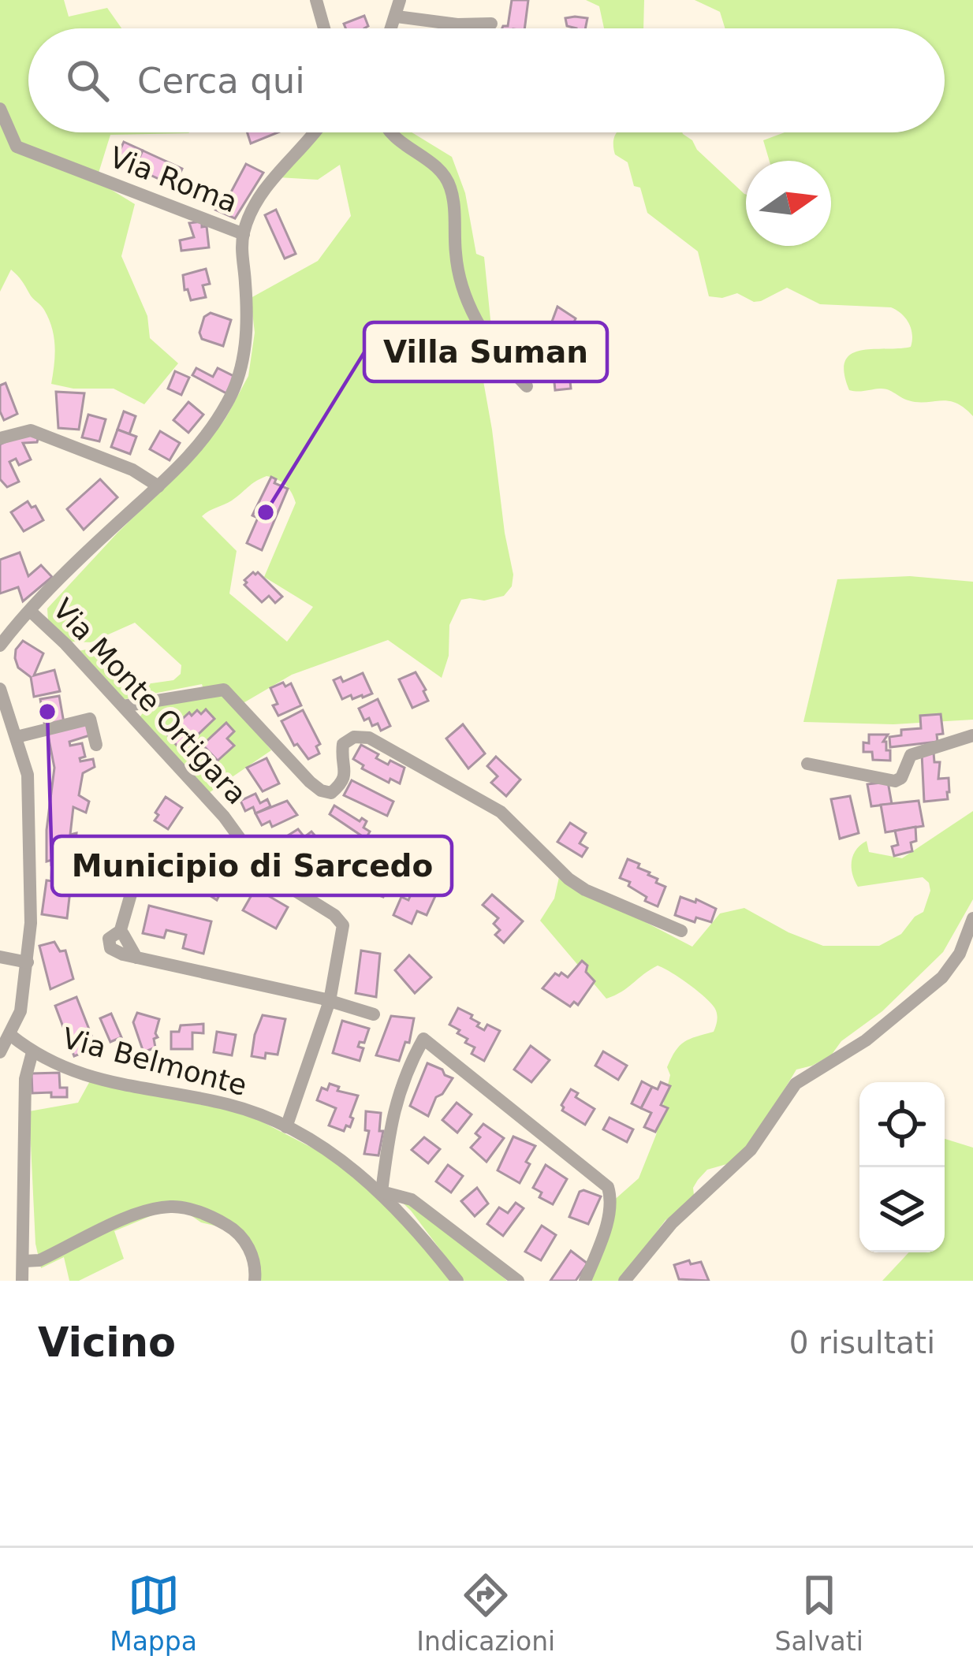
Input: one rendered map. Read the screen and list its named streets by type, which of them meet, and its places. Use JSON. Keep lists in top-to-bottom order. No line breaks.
{"streets":{"street":["Via Roma","Via Monte Ortigara","Via Belmonte"]},"crossings":[["Via Roma","Via Monte Ortigara"],["Via Monte Ortigara","Via Belmonte"]],"places":["Villa Suman","Municipio di Sarcedo"],"north":"right","page":{"search":"Cerca qui","heading":["Vicino","0 risultati"],"nav":["Mappa","Indicazioni","Salvati"]}}
